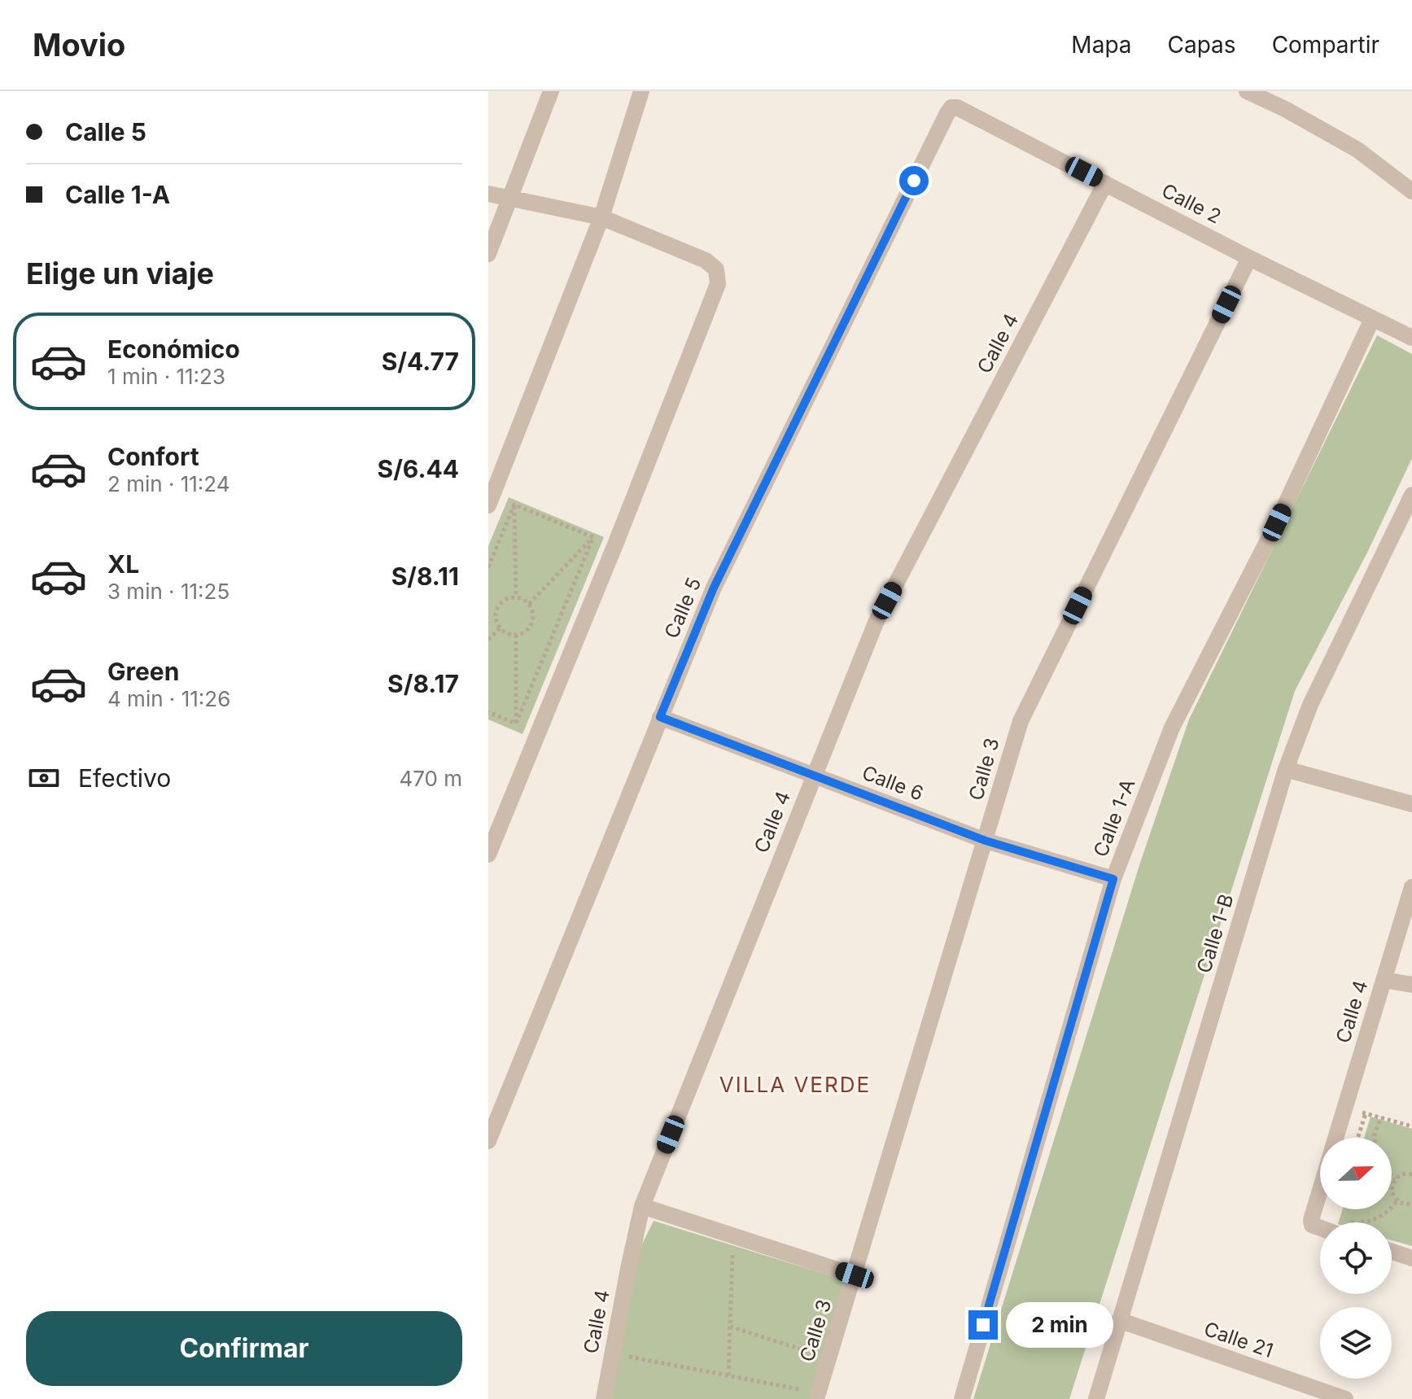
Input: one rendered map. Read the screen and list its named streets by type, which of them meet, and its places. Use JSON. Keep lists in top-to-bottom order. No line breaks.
{"streets":{"street":["Calle 2","Calle 4","Calle 5","Calle 3","Calle 6","Calle 1-A","Calle 1-B","Calle 21"]},"crossings":[["Calle 2","Calle 4"],["Calle 2","Calle 5"],["Calle 2","Calle 3"],["Calle 2","Calle 1-A"],["Calle 4","Calle 6"],["Calle 5","Calle 6"],["Calle 3","Calle 6"],["Calle 6","Calle 1-A"],["Calle 1-B","Calle 21"]],"districts":["VILLA VERDE"],"north":"right","page":{"header":"Movio","nav":["Mapa","Capas","Compartir"],"banner":["Calle 5","Calle 1-A"],"heading":"Elige un viaje","list":[{"name":"Económico","note":"1 min · 11:23","value":"S/4.77"},{"name":"Confort","note":"2 min · 11:24","value":"S/6.44"},{"name":"XL","note":"3 min · 11:25","value":"S/8.11"},{"name":"Green","note":"4 min · 11:26","value":"S/8.17"}],"pay":["Efectivo","470 m"],"buttons":"Confirmar","bubble":"2 min"}}
